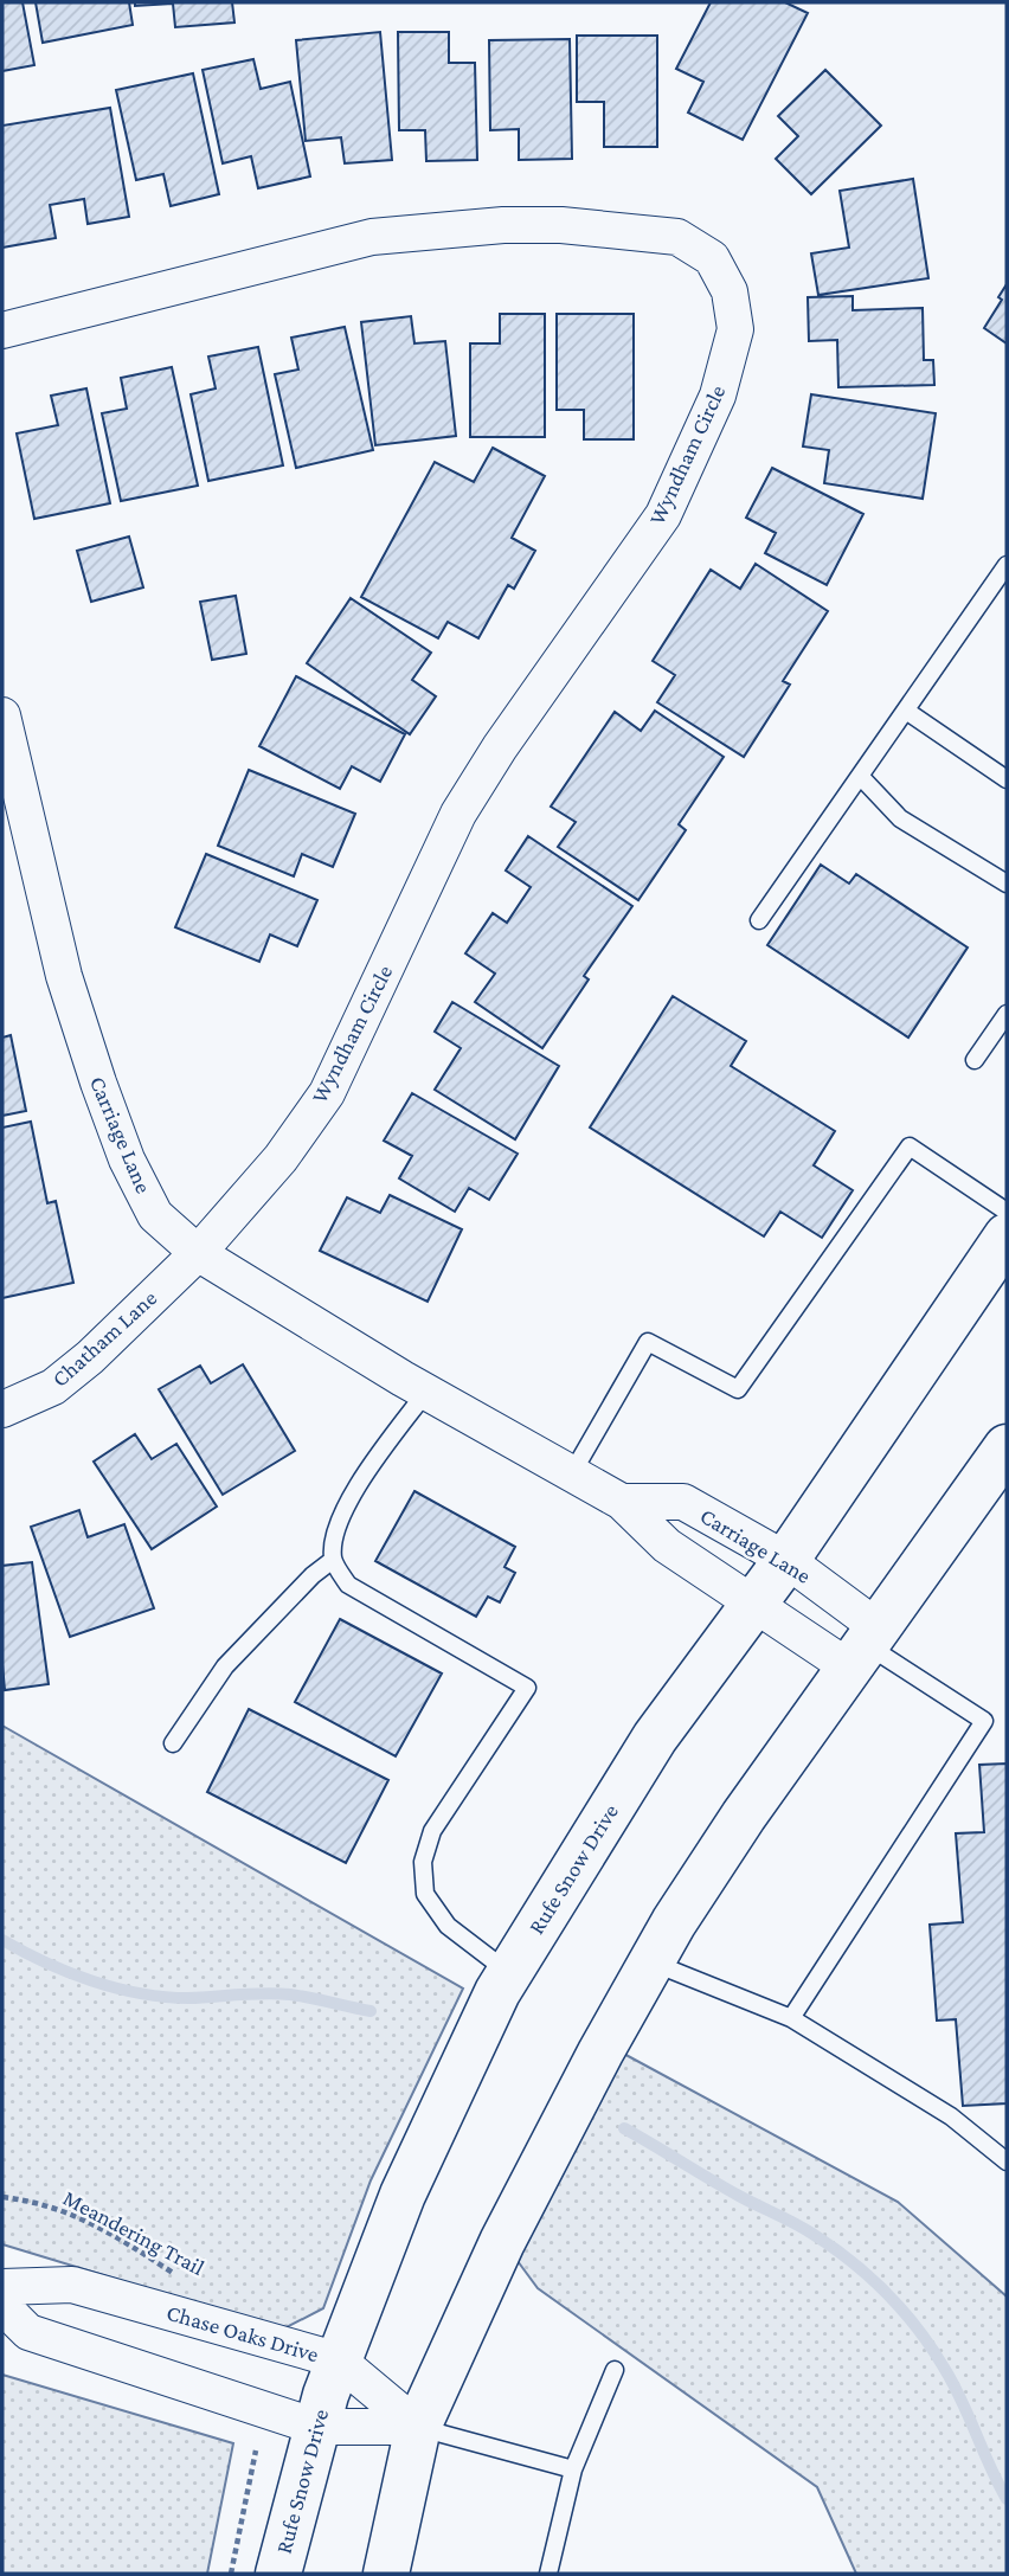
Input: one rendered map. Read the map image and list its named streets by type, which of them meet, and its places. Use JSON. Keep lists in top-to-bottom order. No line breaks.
{"streets":{"main road":["Rufe Snow Drive"],"street":["Wyndham Circle","Carriage Lane","Chatham Lane","Chase Oaks Drive"],"path":["Meandering Trail"]},"crossings":[["Wyndham Circle","Carriage Lane"],["Wyndham Circle","Chatham Lane"],["Carriage Lane","Chatham Lane"],["Carriage Lane","Rufe Snow Drive"],["Rufe Snow Drive","Chase Oaks Drive"]]}
